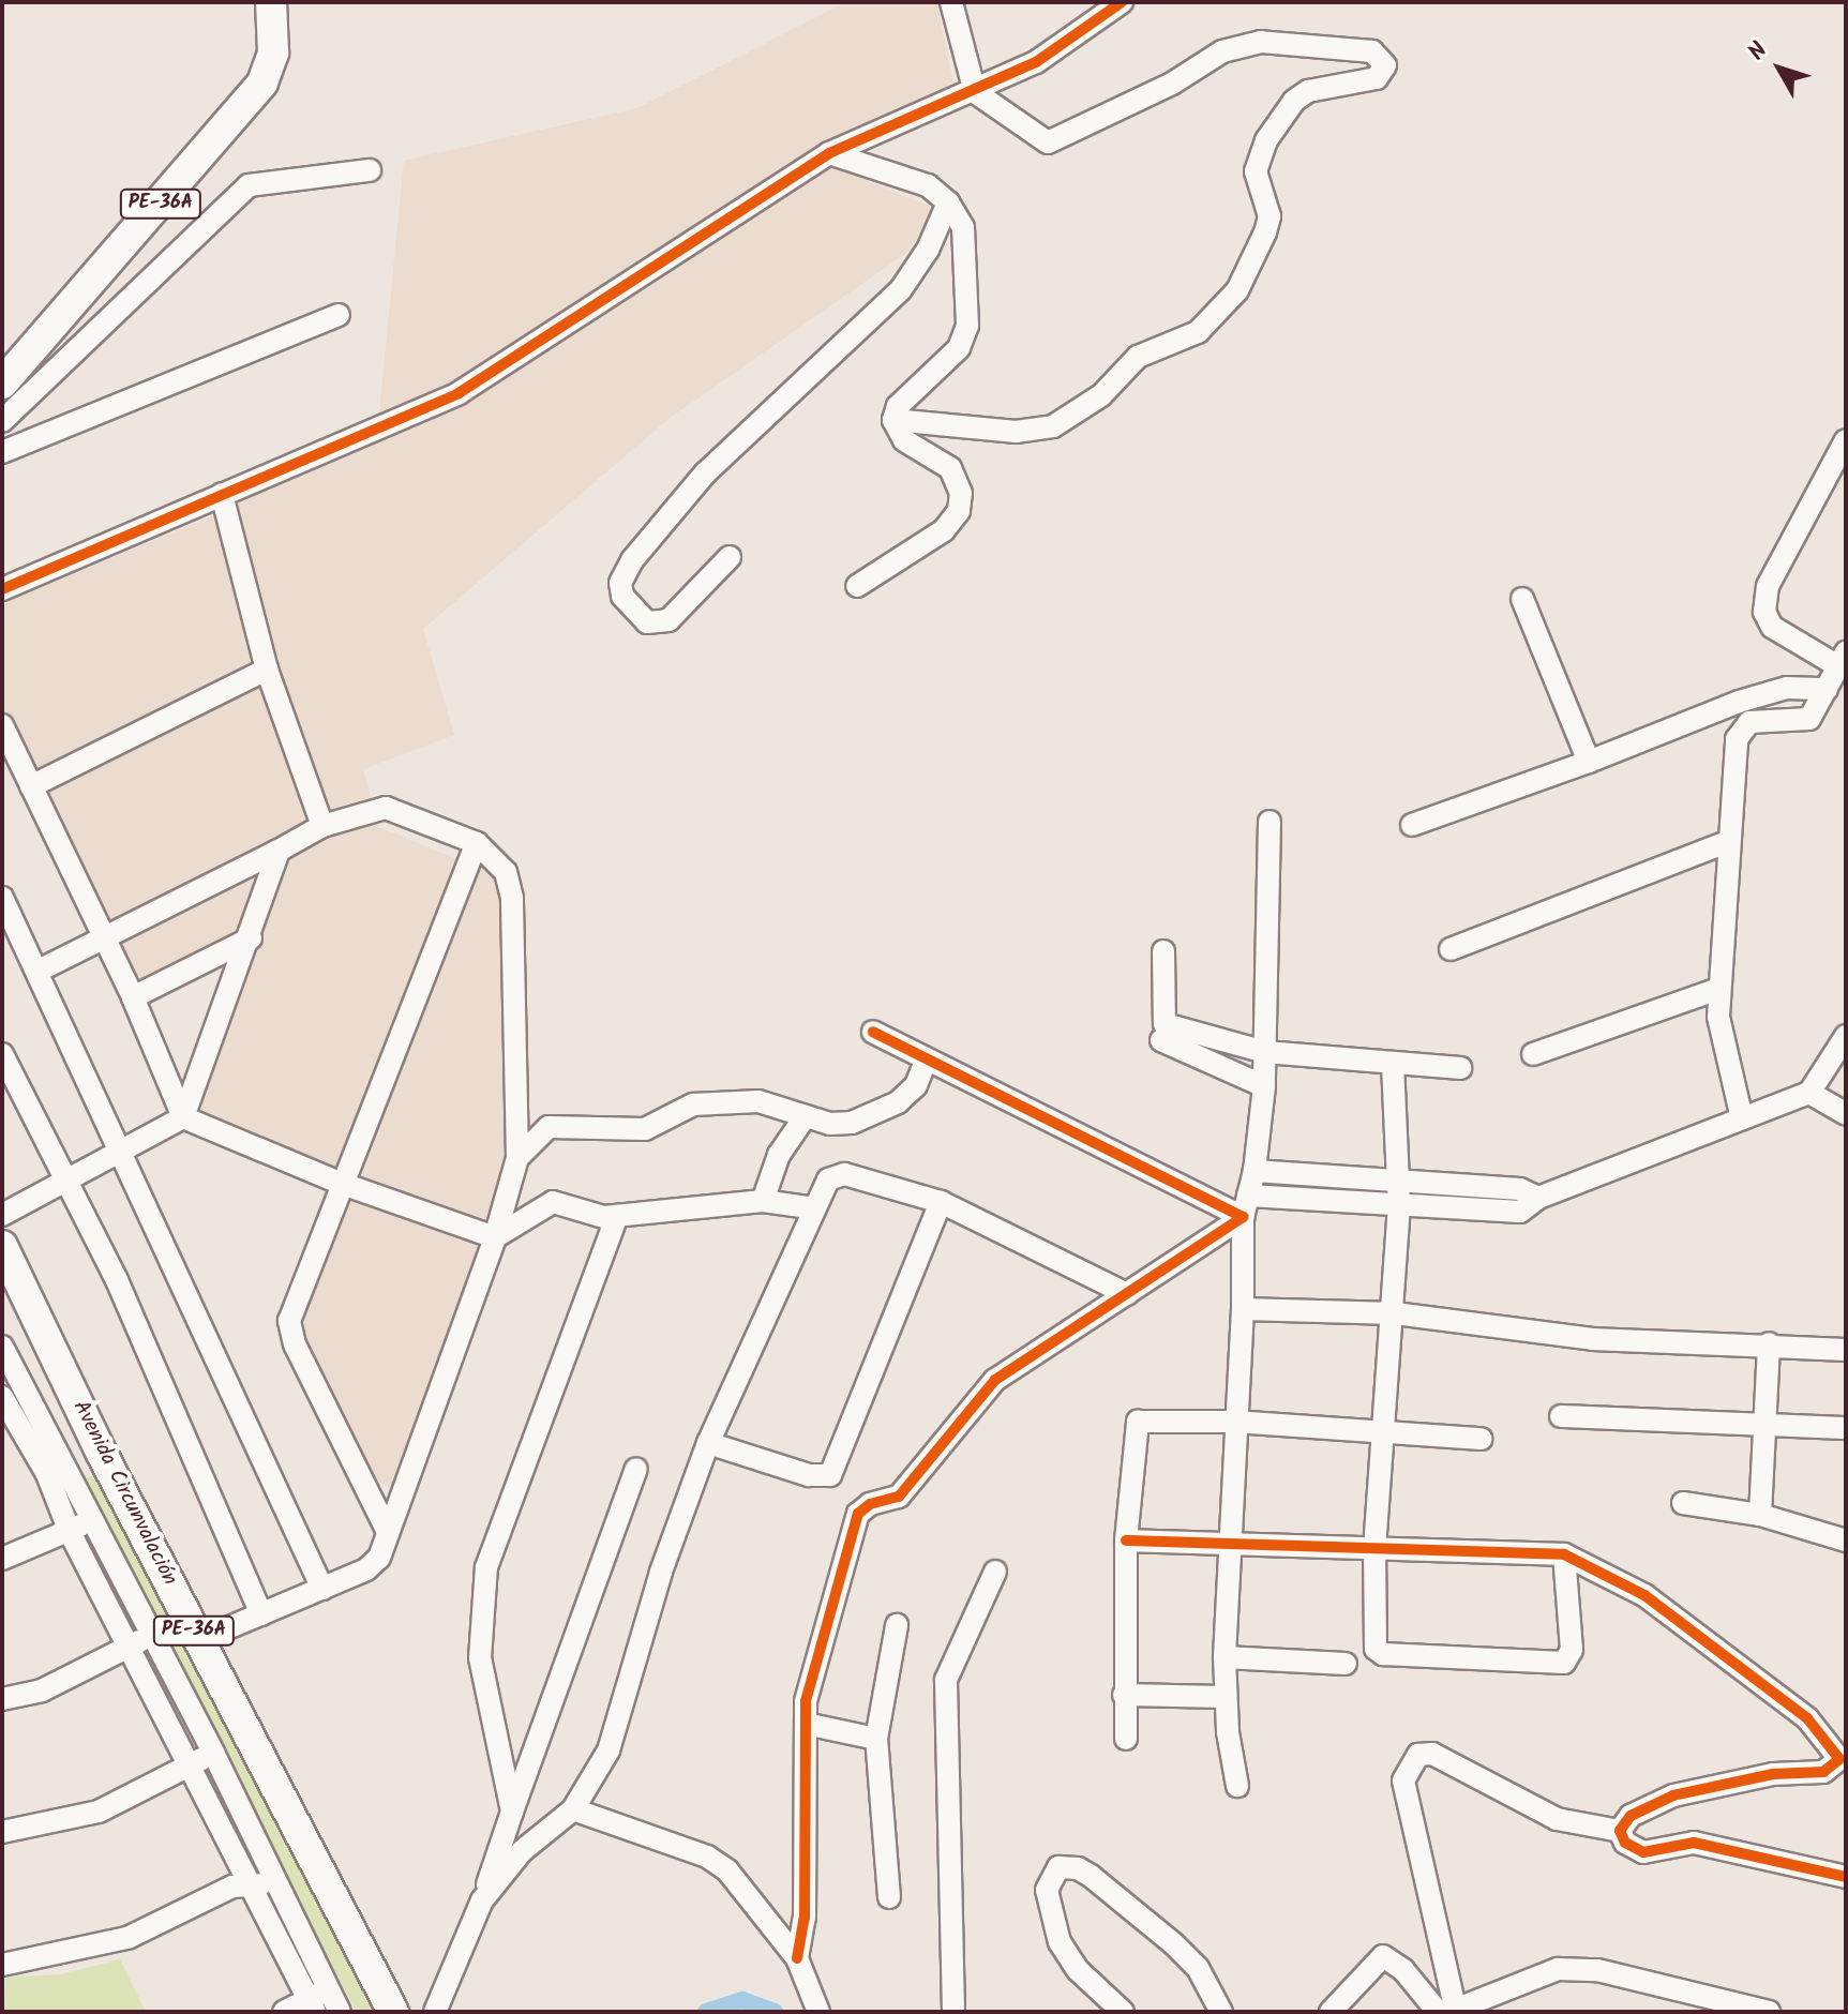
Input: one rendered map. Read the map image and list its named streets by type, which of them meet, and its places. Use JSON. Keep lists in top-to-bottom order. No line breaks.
{"streets":{"highway":["PE-36A","Avenida Circunvalación"]},"north":"top left"}
